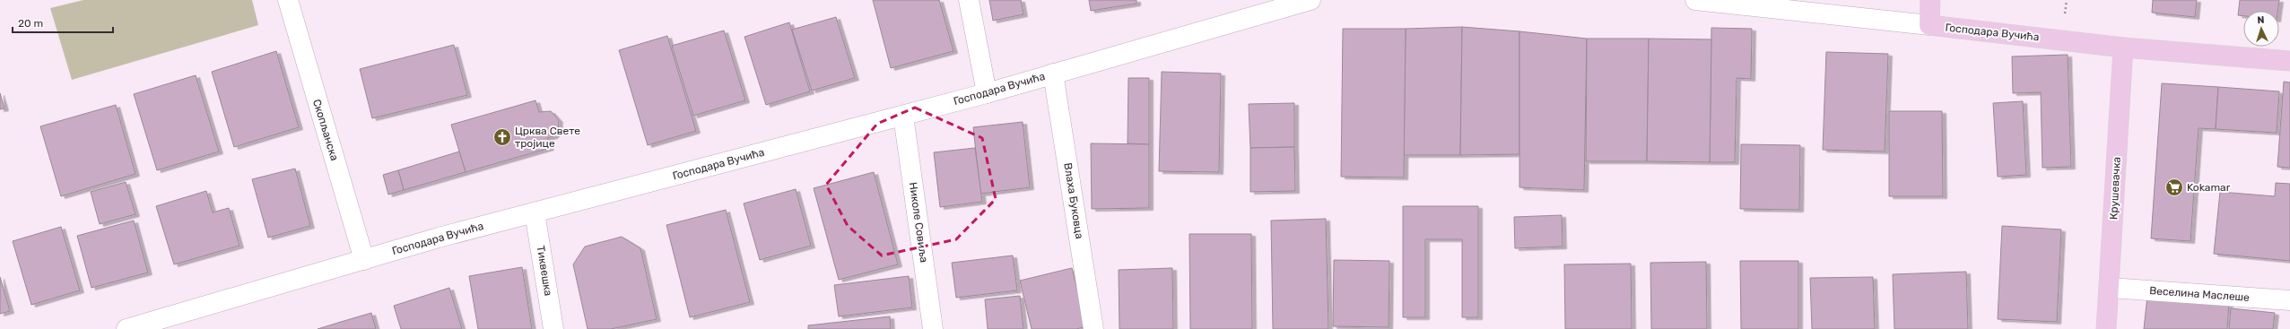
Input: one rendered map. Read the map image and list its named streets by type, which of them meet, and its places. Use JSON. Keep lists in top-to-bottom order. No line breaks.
{"streets":{"main road":["Господара Вучића","Крушевачка"],"street":["Скопљанска","Влаха Буковца","Николе Совиља","Тиквешка","Веселина Маслеше"]},"crossings":[["Господара Вучића","Скопљанска"],["Господара Вучића","Крушевачка"],["Господара Вучића","Влаха Буковца"],["Господара Вучића","Николе Совиља"],["Господара Вучића","Тиквешка"],["Крушевачка","Веселина Маслеше"]],"places":{"church":["Црква Свете тројице"],"supermarket":["Kokamar"]},"scale_bar":"20 m","north":"top"}
